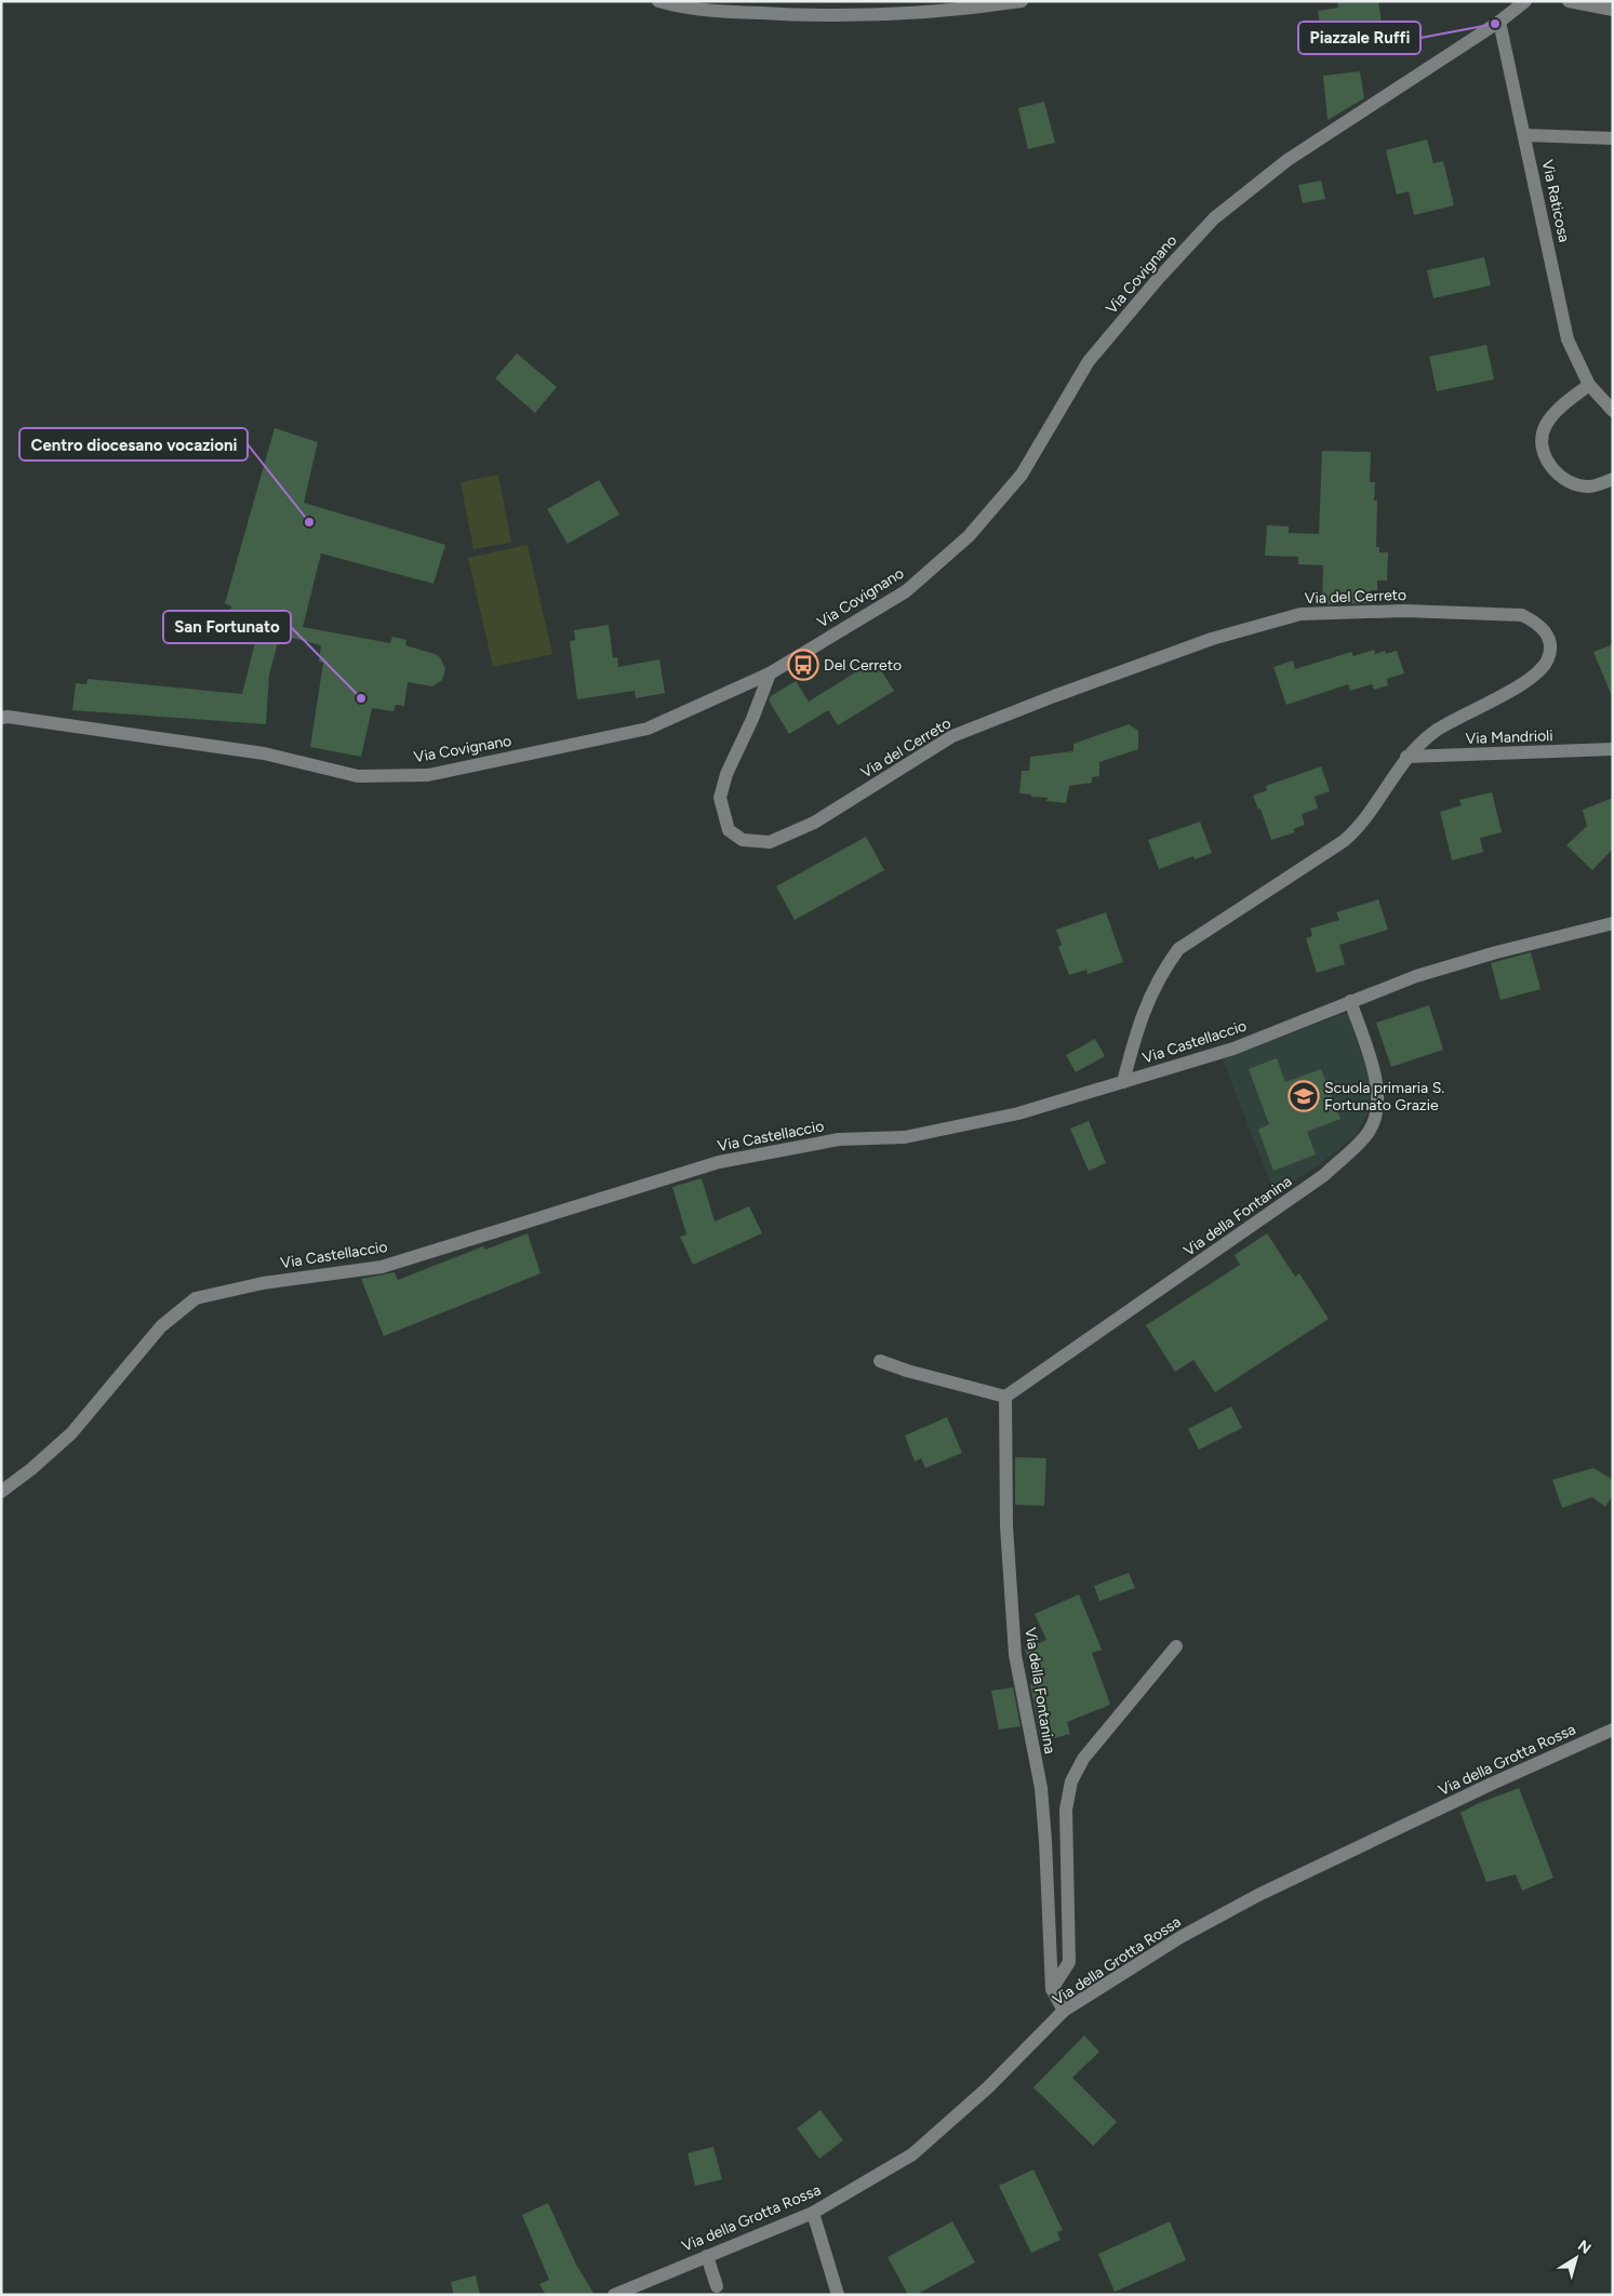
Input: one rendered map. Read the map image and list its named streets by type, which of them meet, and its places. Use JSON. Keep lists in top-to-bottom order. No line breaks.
{"streets":{"street":["Via Raticosa","Via Covignano","Via del Cerreto","Via Mandrioli","Via Castellaccio","Via della Fontanina","Via della Grotta Rossa"]},"crossings":[["Via Raticosa","Via Covignano"],["Via Covignano","Via del Cerreto"],["Via del Cerreto","Via Mandrioli"],["Via del Cerreto","Via Castellaccio"],["Via Castellaccio","Via della Fontanina"],["Via della Fontanina","Via della Grotta Rossa"]],"places":{"other":["Piazzale Ruffi","Centro diocesano vocazioni","San Fortunato"],"bus stop":["Del Cerreto"],"school or university":["Scuola primaria S. Fortunato Grazie"]},"north":"top right"}
